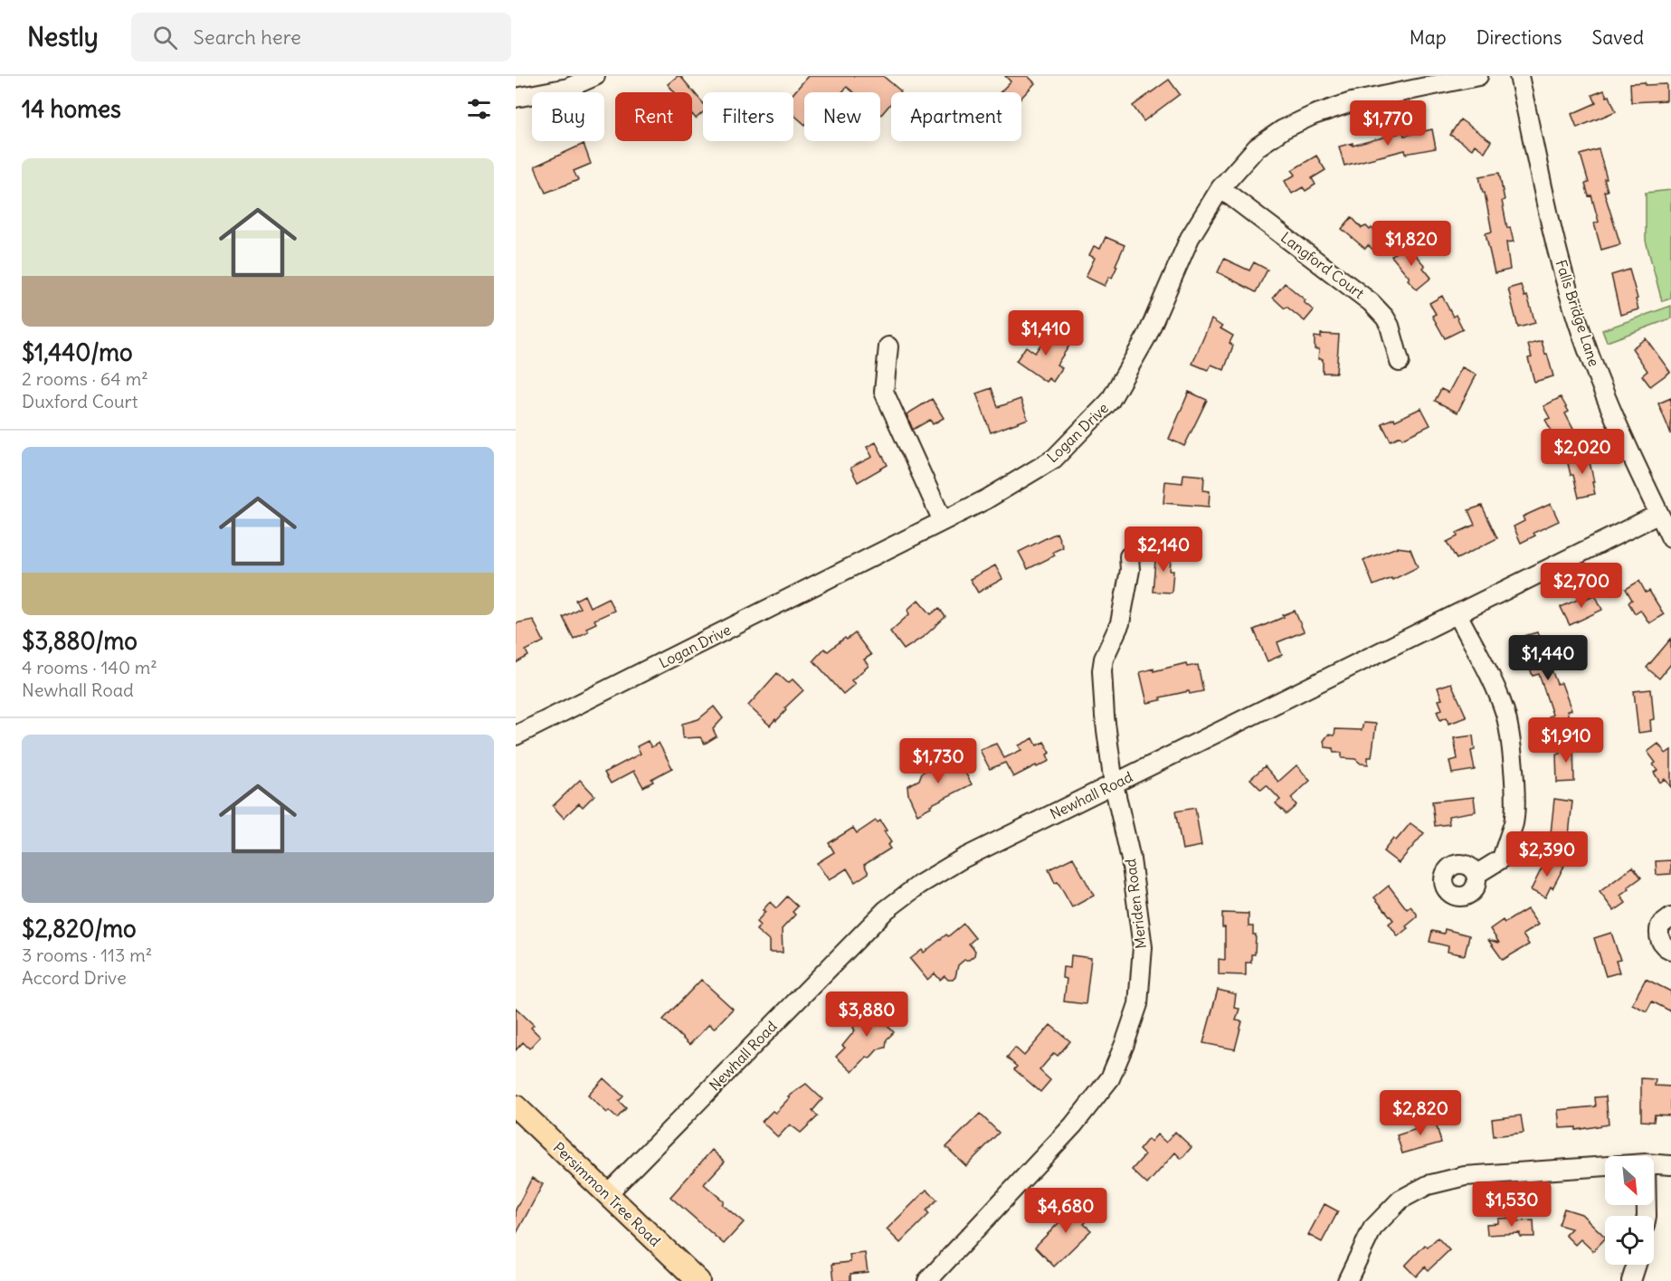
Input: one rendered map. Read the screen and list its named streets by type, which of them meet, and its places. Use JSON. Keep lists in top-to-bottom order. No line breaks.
{"streets":{"main road":["Persimmon Tree Road"],"street":["Langford Court","Falls Bridge Lane","Logan Drive","Newhall Road","Meriden Road"]},"crossings":[["Langford Court","Logan Drive"],["Falls Bridge Lane","Newhall Road"],["Newhall Road","Meriden Road"],["Newhall Road","Persimmon Tree Road"]],"north":"bottom right","page":{"header":"Nestly","search":"Search here","nav":["Map","Directions","Saved"],"heading":"14 homes","chip":["Buy","Rent","Filters","New","Apartment"],"price":["$1,770","$1,820","$1,410","$2,020","$2,140","$2,700","$1,440","$1,910","$1,730","$2,390","$3,880","$2,820","$1,530","$4,680"],"list":[{"name":"$1,440/mo","note":"2 rooms · 64 m² · Duxford Court"},{"name":"$3,880/mo","note":"4 rooms · 140 m² · Newhall Road"},{"name":"$2,820/mo","note":"3 rooms · 113 m² · Accord Drive"}]}}
